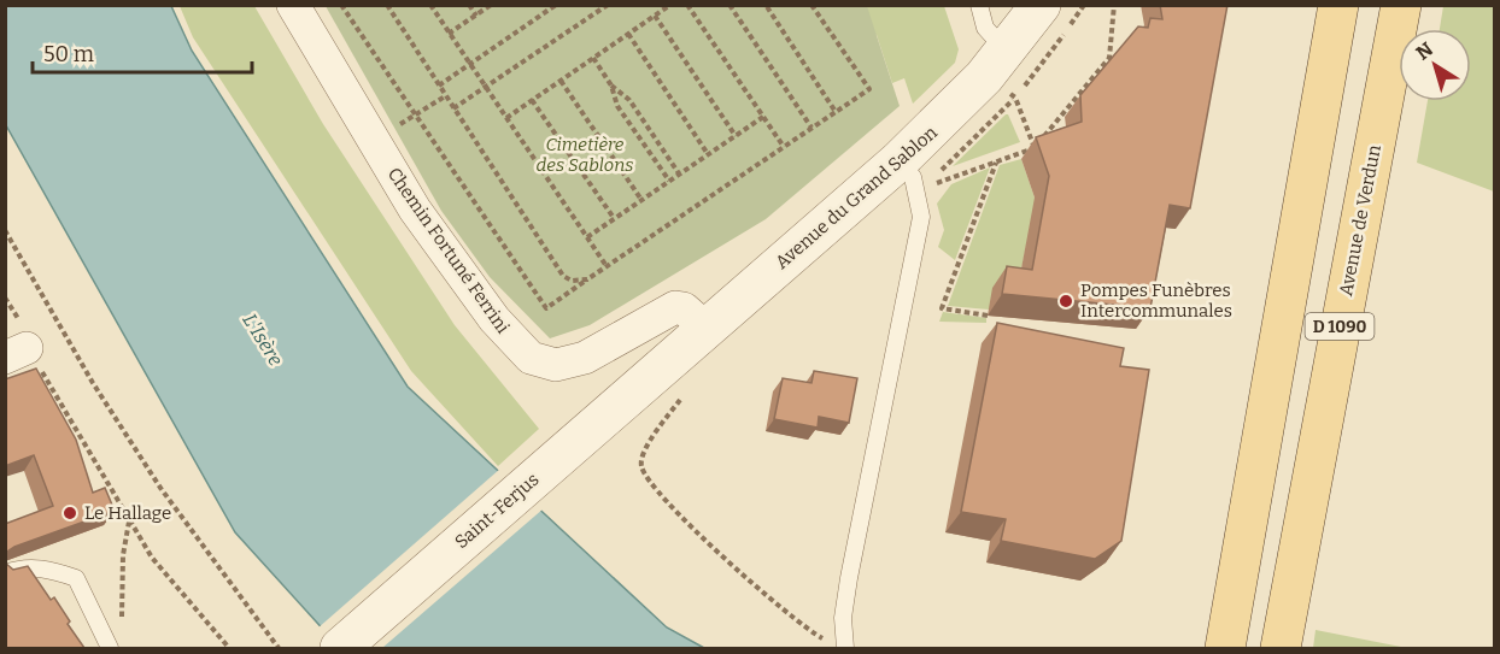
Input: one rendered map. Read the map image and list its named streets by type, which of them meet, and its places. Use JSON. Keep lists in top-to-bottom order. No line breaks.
{"streets":{"main road":["Avenue de Verdun","D 1090"],"street":["Avenue du Grand Sablon","Chemin Fortuné Ferrini","Saint-Ferjus"]},"crossings":[["Avenue du Grand Sablon","Chemin Fortuné Ferrini"],["Avenue du Grand Sablon","Saint-Ferjus"]],"water":["L'Isère"],"parks":["Cimetière des Sablons"],"places":["Pompes Funèbres Intercommunales","Le Hallage"],"scale_bar":"50 m","north":"top left"}
